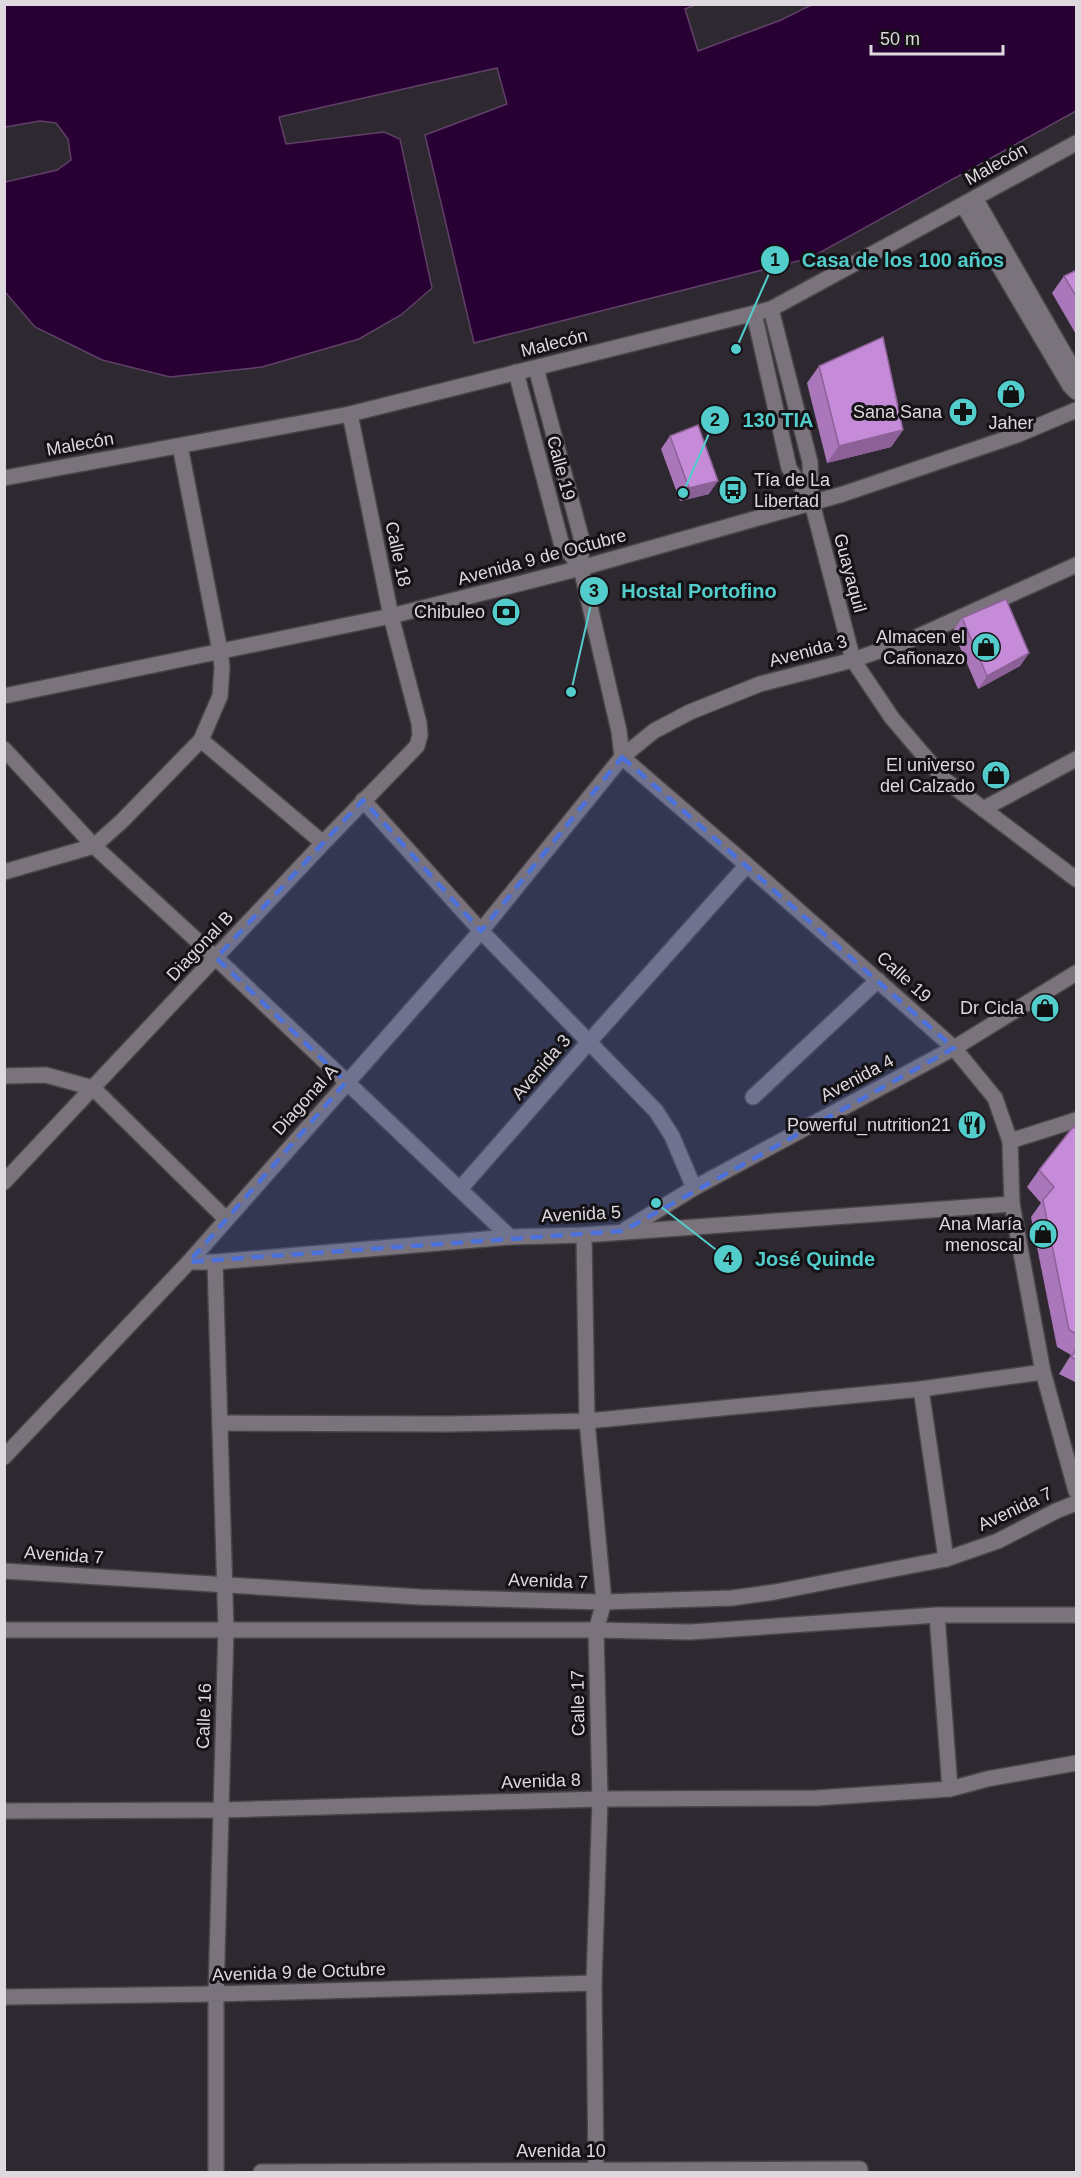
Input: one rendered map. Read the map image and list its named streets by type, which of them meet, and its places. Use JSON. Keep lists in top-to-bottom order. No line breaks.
{"streets":{"street":["Malecón","Calle 19","Calle 18","Avenida 9 de Octubre","Guayaquil","Avenida 3","Diagonal B","Avenida 4","Diagonal A","Avenida 5","Avenida 7","Calle 17","Calle 16","Avenida 8","Avenida 10"]},"crossings":[["Malecón","Calle 19"],["Malecón","Calle 18"],["Malecón","Guayaquil"],["Calle 19","Avenida 9 de Octubre"],["Calle 19","Avenida 3"],["Calle 19","Avenida 4"],["Calle 19","Diagonal A"],["Calle 19","Avenida 5"],["Calle 18","Avenida 9 de Octubre"],["Calle 18","Diagonal B"],["Avenida 9 de Octubre","Guayaquil"],["Avenida 9 de Octubre","Calle 17"],["Avenida 9 de Octubre","Calle 16"],["Guayaquil","Avenida 3"],["Avenida 3","Diagonal A"],["Avenida 4","Avenida 5"],["Diagonal A","Avenida 5"],["Avenida 5","Calle 17"],["Avenida 5","Calle 16"],["Avenida 7","Calle 17"],["Avenida 7","Calle 16"],["Calle 17","Avenida 8"],["Calle 17","Avenida 10"],["Calle 16","Avenida 8"]],"places":{"other":["Casa de los 100 años","130 TIA","Hostal Portofino","José Quinde"],"shop":["Jaher","Almacen el Cañonazo","El universo del Calzado","Dr Cicla","Ana María menoscal"],"pharmacy":["Sana Sana"],"bus stop":["Tía de La Libertad"],"bank":["Chibuleo"],"restaurant":["Powerful_nutrition21"]},"scale_bar":"50 m"}
